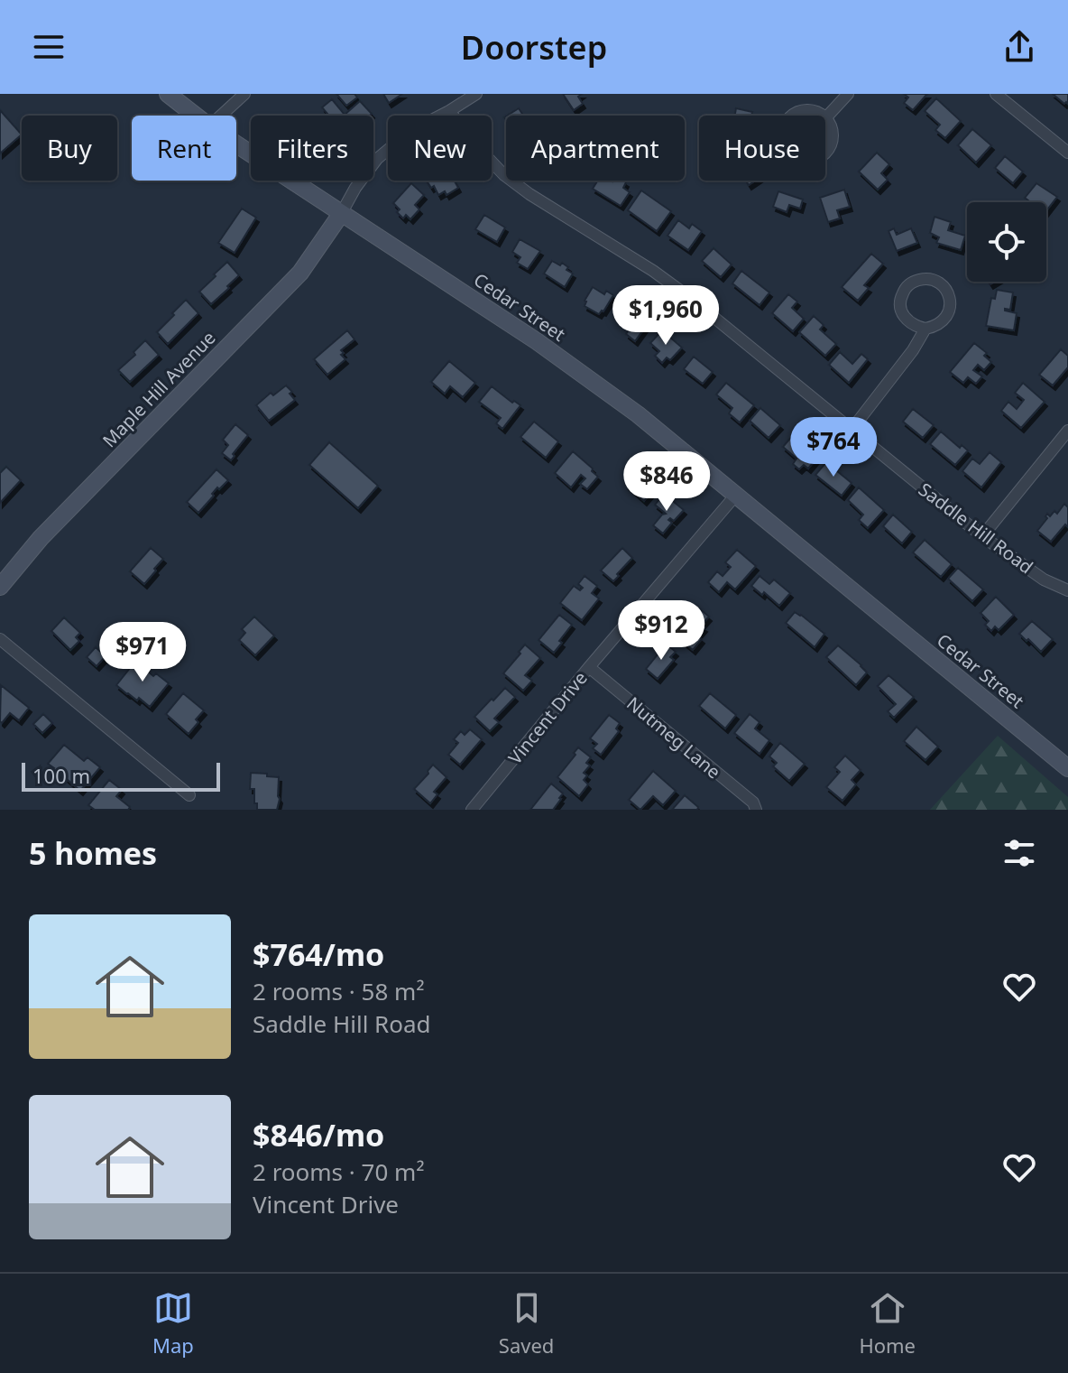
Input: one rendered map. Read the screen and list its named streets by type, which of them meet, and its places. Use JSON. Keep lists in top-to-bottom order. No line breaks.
{"streets":{"main road":["Cedar Street","Maple Hill Avenue"],"street":["Saddle Hill Road","Vincent Drive","Nutmeg Lane"]},"crossings":[["Cedar Street","Maple Hill Avenue"],["Cedar Street","Vincent Drive"],["Vincent Drive","Nutmeg Lane"]],"scale_bar":"100 m","page":{"header":"Doorstep","chip":["Buy","Rent","Filters","New","Apartment","House"],"price":["$1,960","$764","$846","$912","$971"],"scale":"100 m","heading":"5 homes","list":[{"name":"$764/mo","note":"2 rooms · 58 m² · Saddle Hill Road"},{"name":"$846/mo","note":"2 rooms · 70 m² · Vincent Drive"}],"tabs":["Map","Saved","Home"]}}
